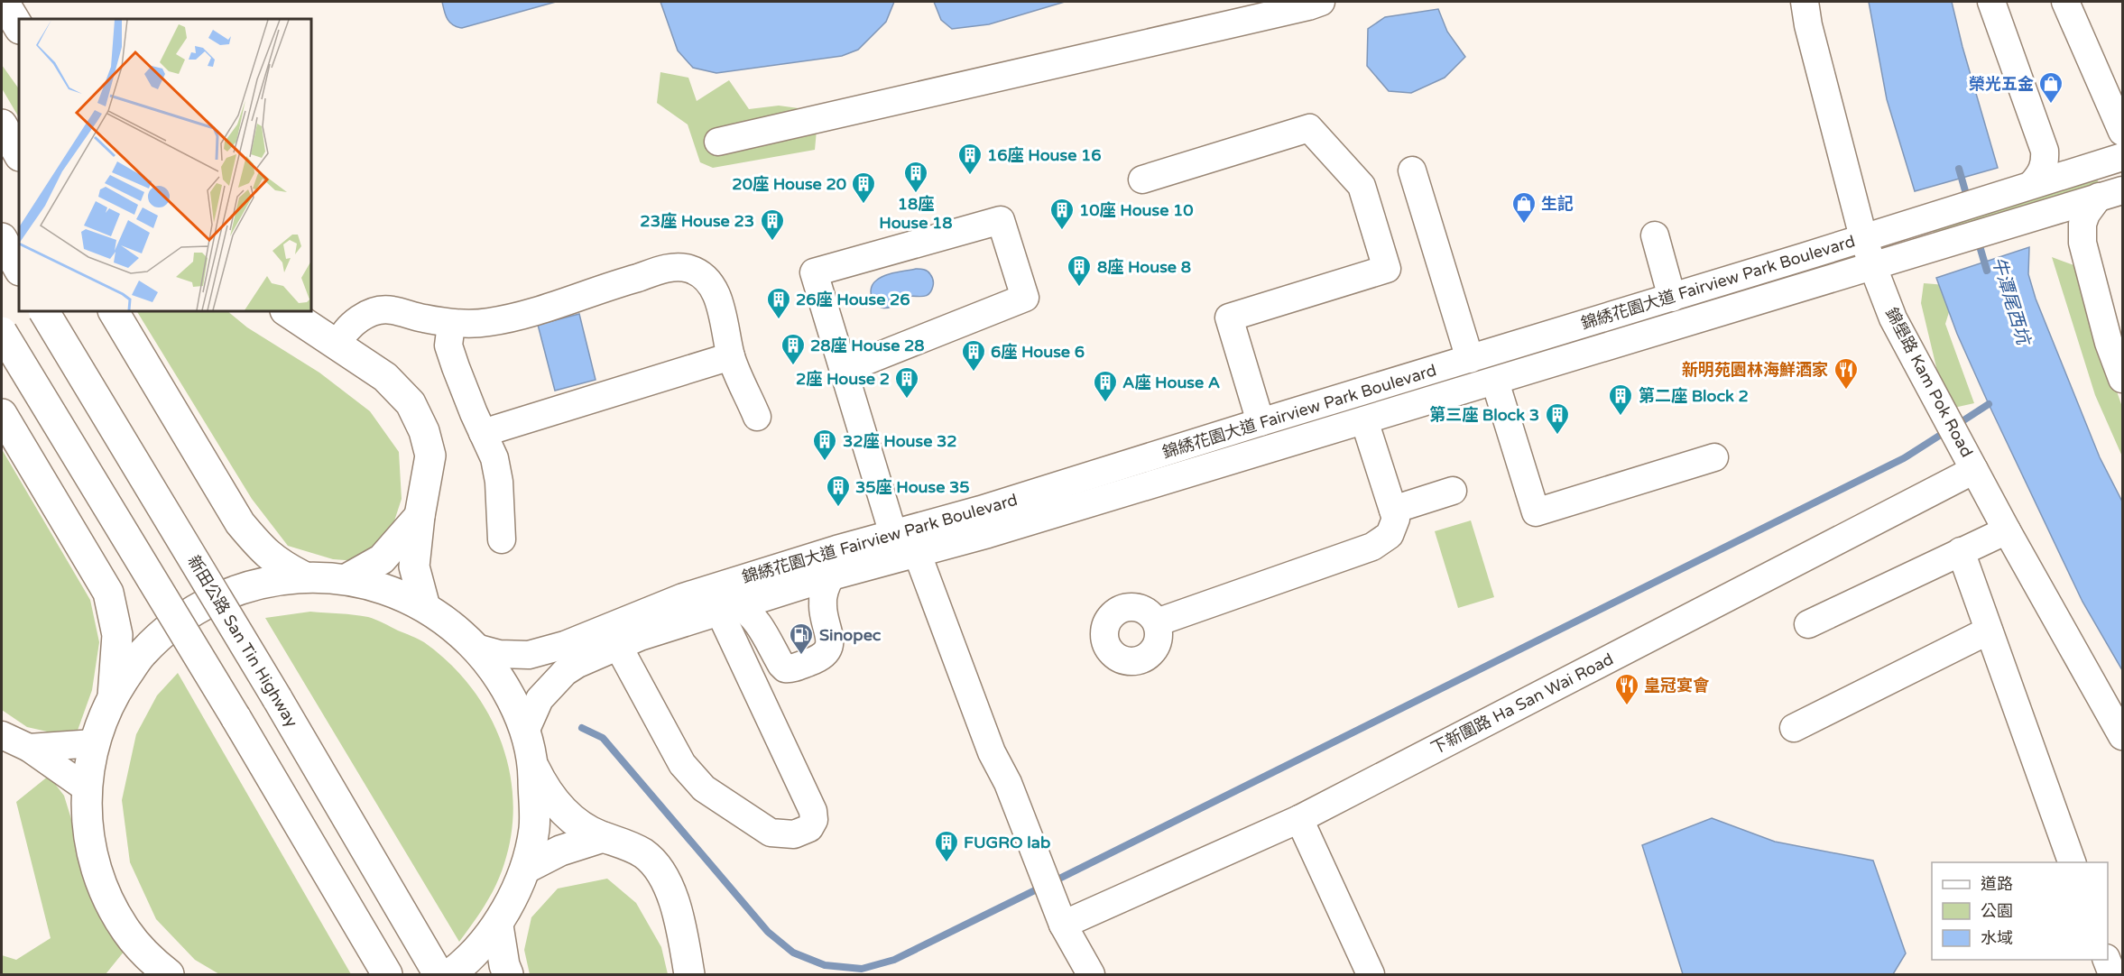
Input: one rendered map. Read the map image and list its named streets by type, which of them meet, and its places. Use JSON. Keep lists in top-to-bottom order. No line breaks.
{"streets":{"main road":["新田公路 San Tin Highway"],"street":["錦綉花園大道 Fairview Park Boulevard","錦壆路 Kam Pok Road","下新圍路 Ha San Wai Road"]},"crossings":[["錦綉花園大道 Fairview Park Boulevard","錦壆路 Kam Pok Road"],["錦壆路 Kam Pok Road","下新圍路 Ha San Wai Road"]],"water":["牛潭尾西坑"],"places":{"shop":["榮光五金","生記"],"building":["16座 House 16","18座 House 18","20座 House 20","10座 House 10","23座 House 23","8座 House 8","26座 House 26","28座 House 28","6座 House 6","2座 House 2","A座 House A","第二座 Block 2","第三座 Block 3","32座 House 32","35座 House 35","FUGRO lab"],"restaurant":["新明苑園林海鮮酒家","皇冠宴會"],"fuel station":["Sinopec"]},"legend":["道路","公園","水域"]}
